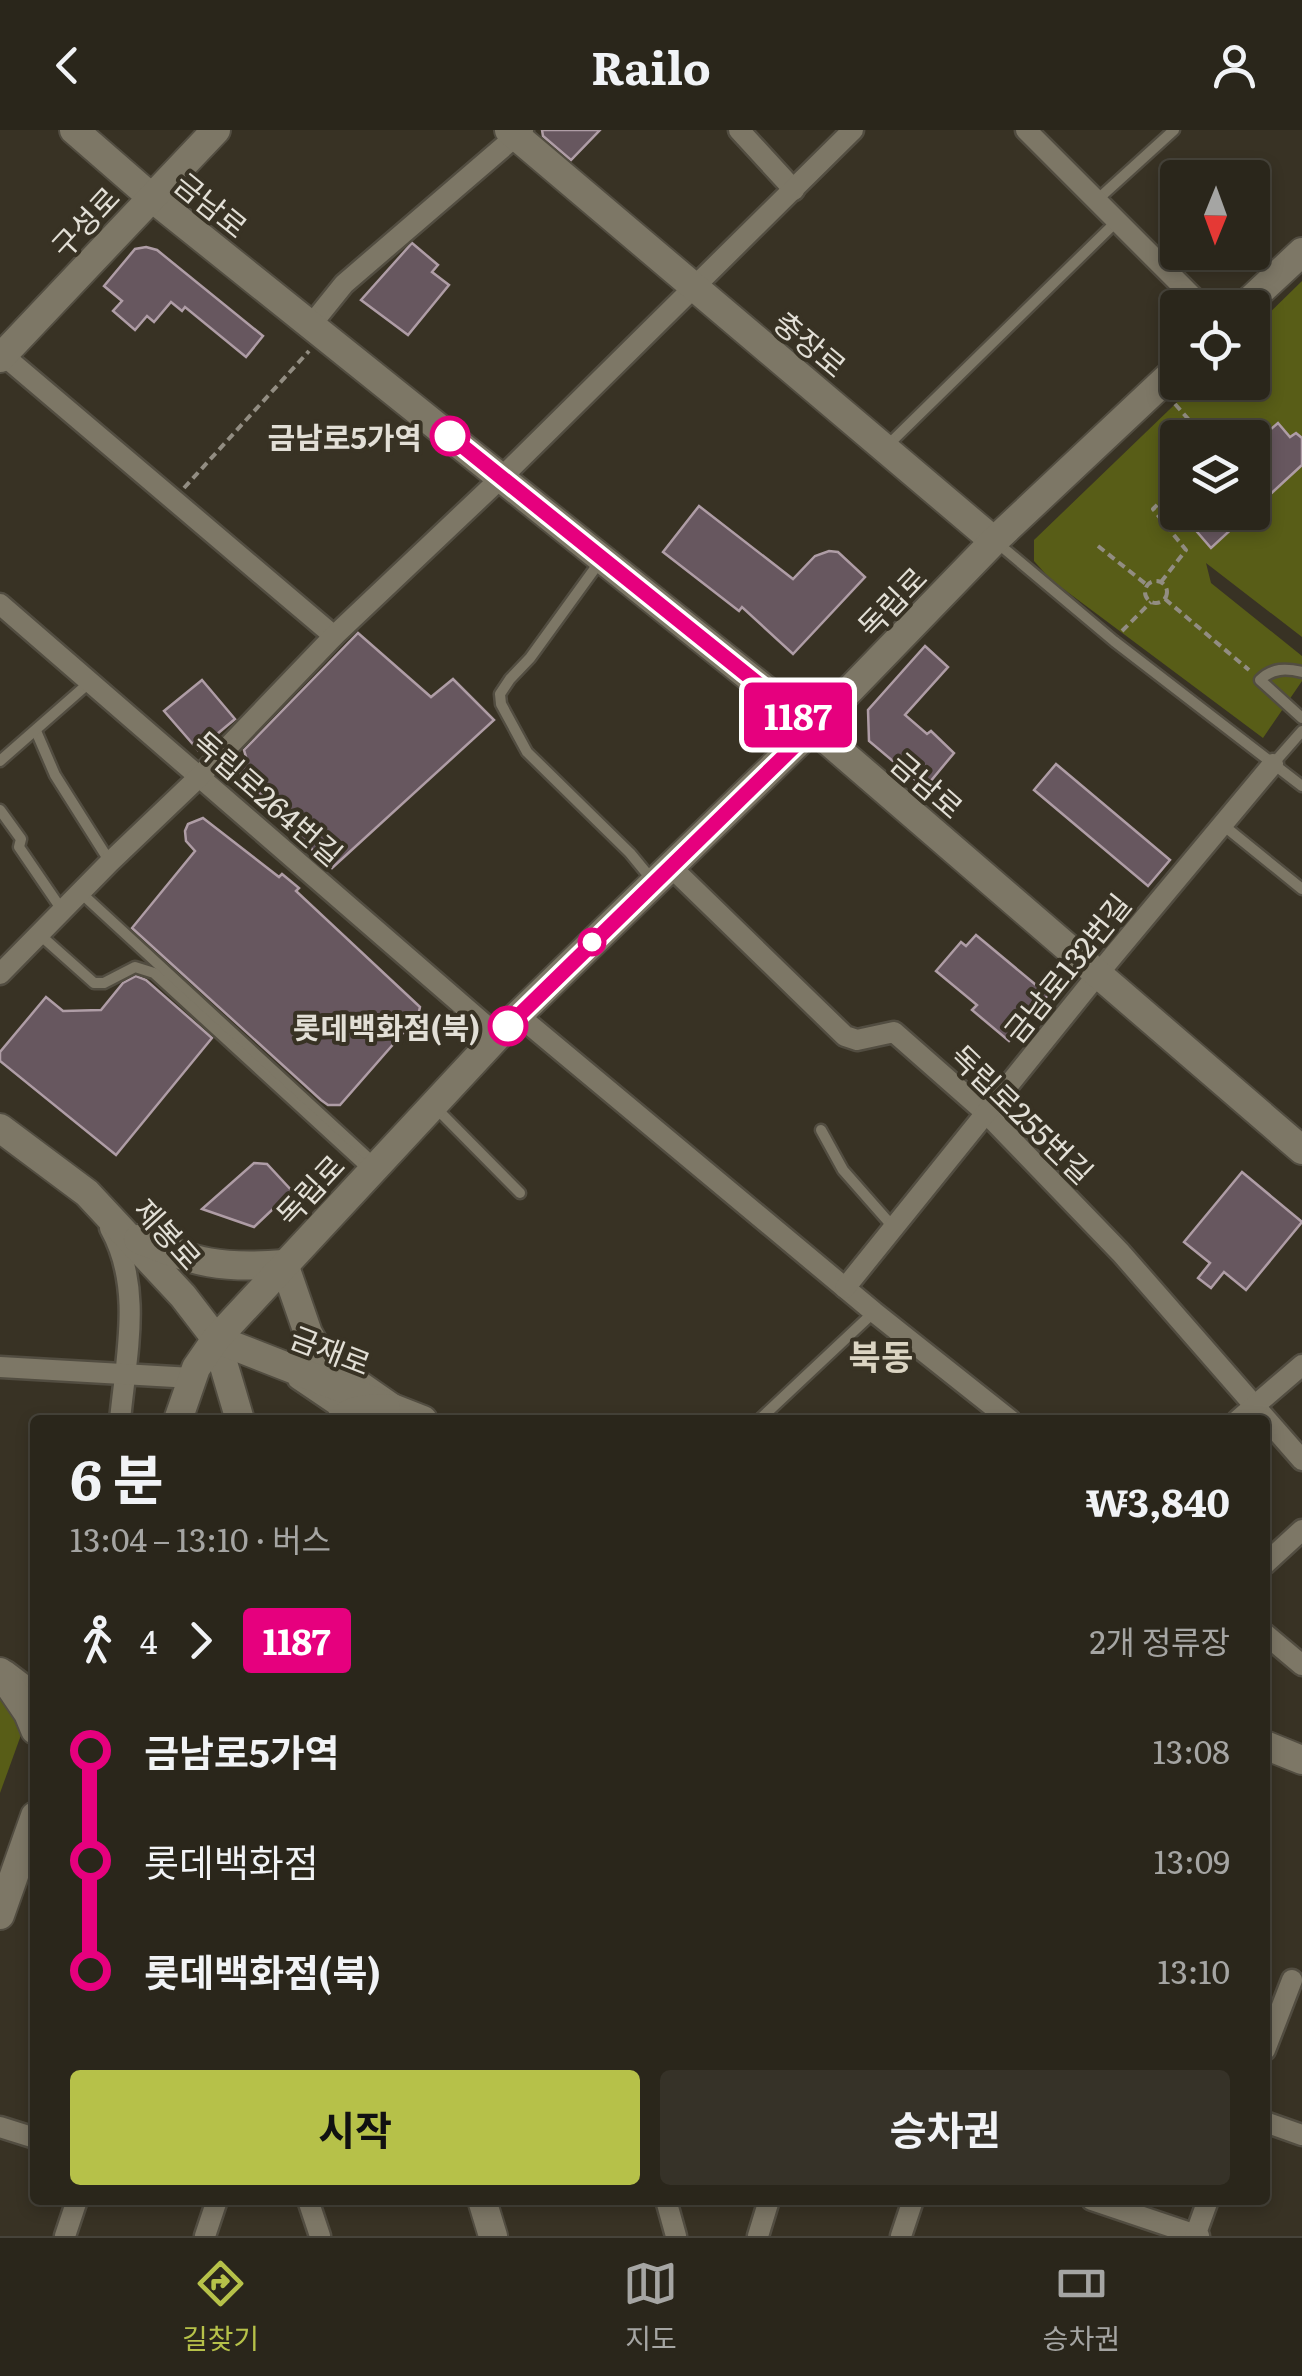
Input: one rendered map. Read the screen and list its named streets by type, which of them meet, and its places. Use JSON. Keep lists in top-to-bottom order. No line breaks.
{"streets":{"street":["금남로","구성로","충장로","독립로","독립로264번길","금남로132번길","독립로255번길","제봉로","금재로"]},"crossings":[["금남로","구성로"],["금남로","충장로"],["금남로","독립로"],["금남로","금남로132번길"],["충장로","독립로"],["독립로","독립로264번길"],["독립로","독립로255번길"],["독립로","제봉로"],["독립로","금재로"],["금남로132번길","독립로255번길"],["제봉로","금재로"]],"districts":["북동"],"places":["금남로5가역","롯데백화점(북)"],"lines":["bus line 1187"],"north":"bottom","page":{"header":"Railo","on_map":"1187","heading":["6 분","13:04 – 13:10 · 버스","₩3,840"],"legs":["4","1187","2개 정류장"],"list":[{"name":"금남로5가역","value":"13:08"},{"name":"롯데백화점","value":"13:09"},{"name":"롯데백화점(북)","value":"13:10"}],"buttons":["시작","승차권"],"tabs":["길찾기","지도","승차권"]}}
